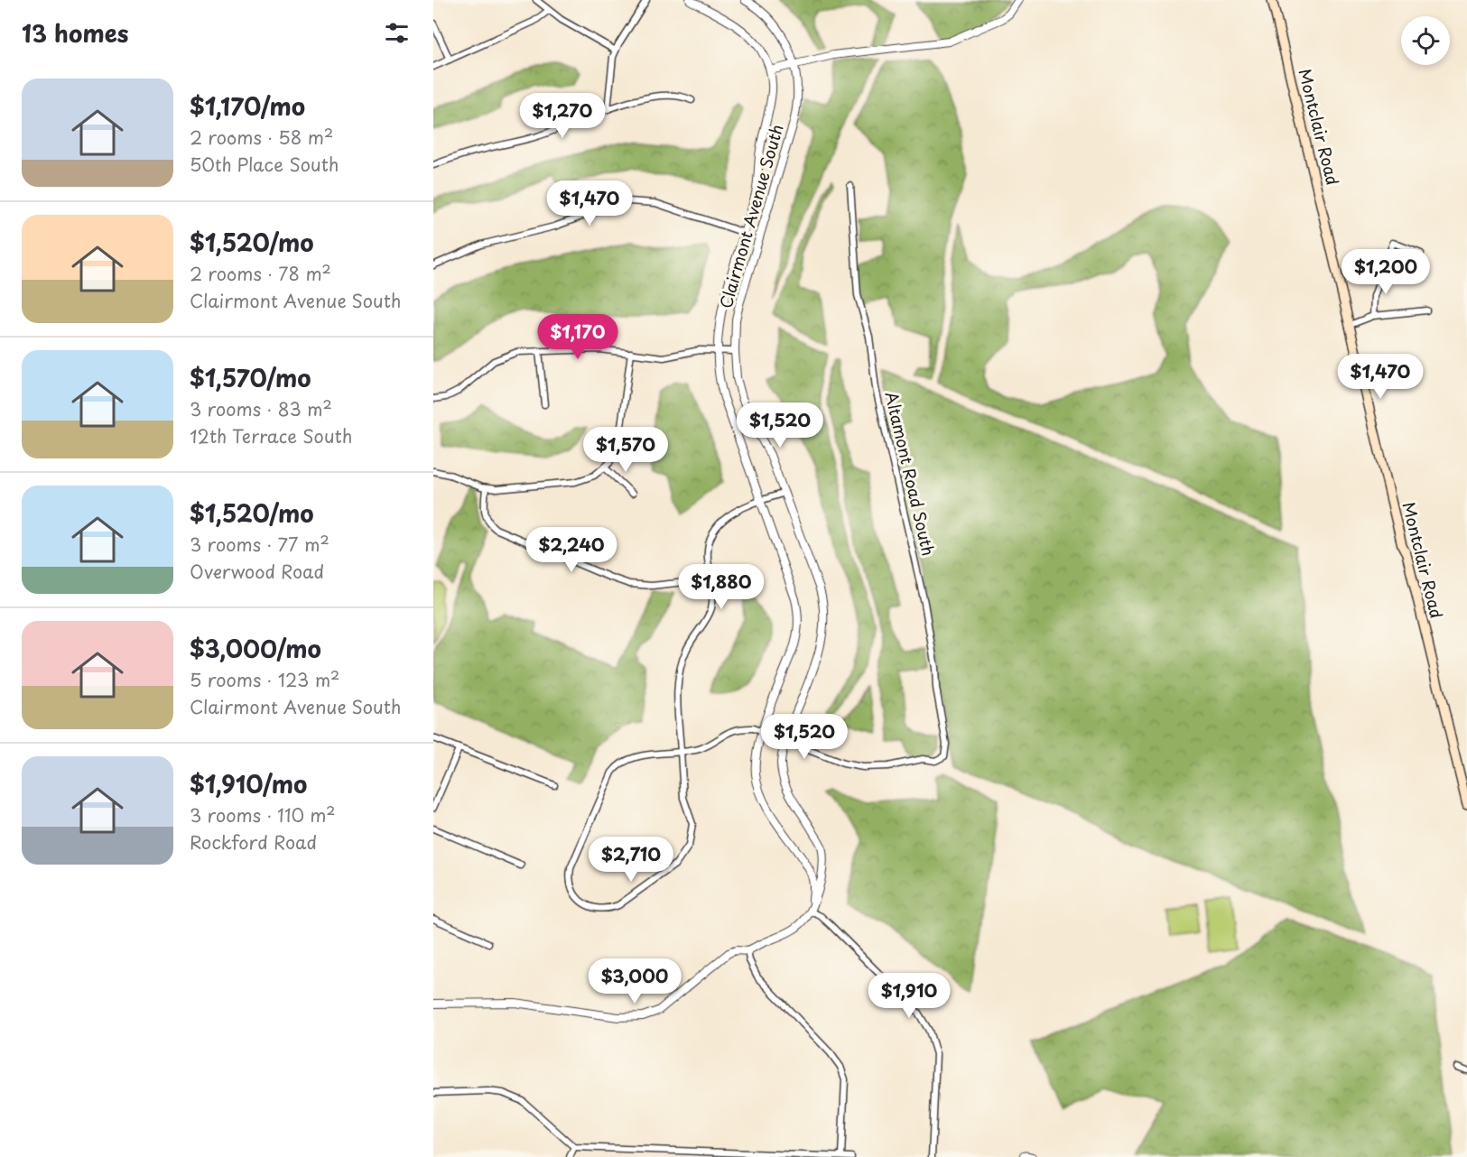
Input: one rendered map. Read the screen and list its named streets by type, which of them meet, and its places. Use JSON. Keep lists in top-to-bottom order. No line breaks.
{"streets":{"main road":["Montclair Road"],"street":["Clairmont Avenue South","Altamont Road South"]},"crossings":[["Clairmont Avenue South","Altamont Road South"]],"page":{"heading":"13 homes","list":[{"name":"$1,170/mo","note":"2 rooms · 58 m² · 50th Place South"},{"name":"$1,520/mo","note":"2 rooms · 78 m² · Clairmont Avenue South"},{"name":"$1,570/mo","note":"3 rooms · 83 m² · 12th Terrace South"},{"name":"$1,520/mo","note":"3 rooms · 77 m² · Overwood Road"},{"name":"$3,000/mo","note":"5 rooms · 123 m² · Clairmont Avenue South"},{"name":"$1,910/mo","note":"3 rooms · 110 m² · Rockford Road"}],"price":["$1,270","$1,470","$1,200","$1,170","$1,470","$1,520","$1,570","$2,240","$1,880","$1,520","$2,710","$3,000","$1,910"]}}
